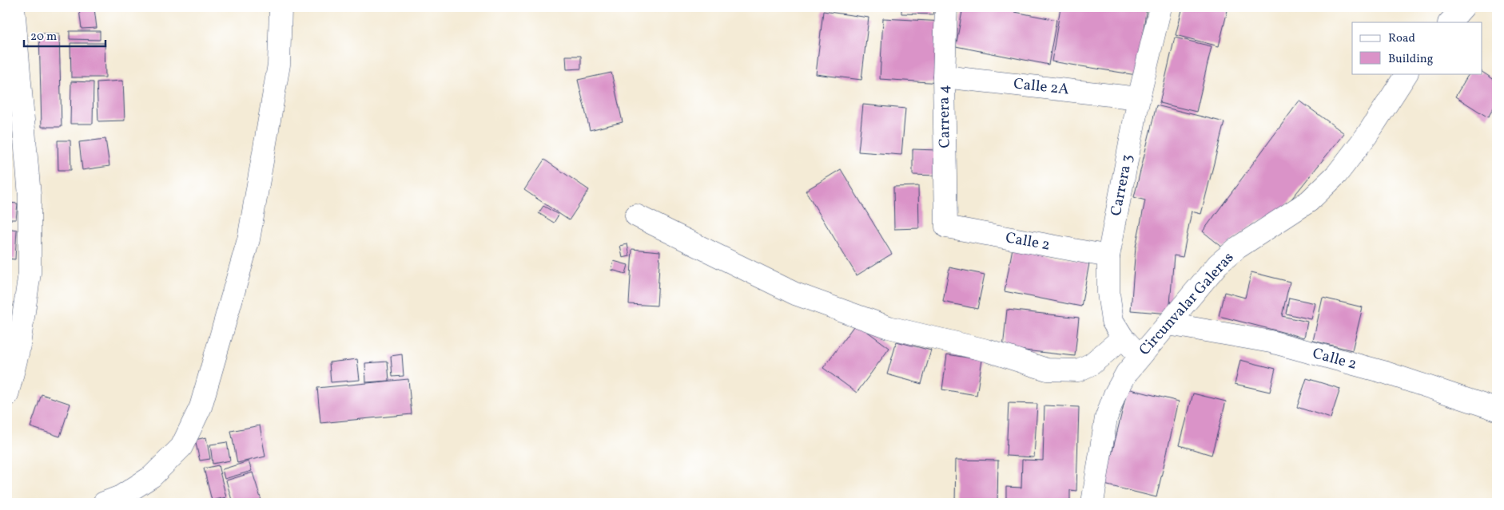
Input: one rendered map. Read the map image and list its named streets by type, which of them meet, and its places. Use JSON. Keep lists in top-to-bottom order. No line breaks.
{"streets":{"street":["Calle 2A","Carrera 4","Carrera 3","Calle 2","Circunvalar Galeras"]},"crossings":[["Calle 2A","Carrera 4"],["Calle 2A","Carrera 3"],["Carrera 4","Calle 2"],["Carrera 3","Calle 2"],["Carrera 3","Circunvalar Galeras"],["Calle 2","Circunvalar Galeras"]],"legend":["Road","Building"],"scale_bar":"20 m"}
